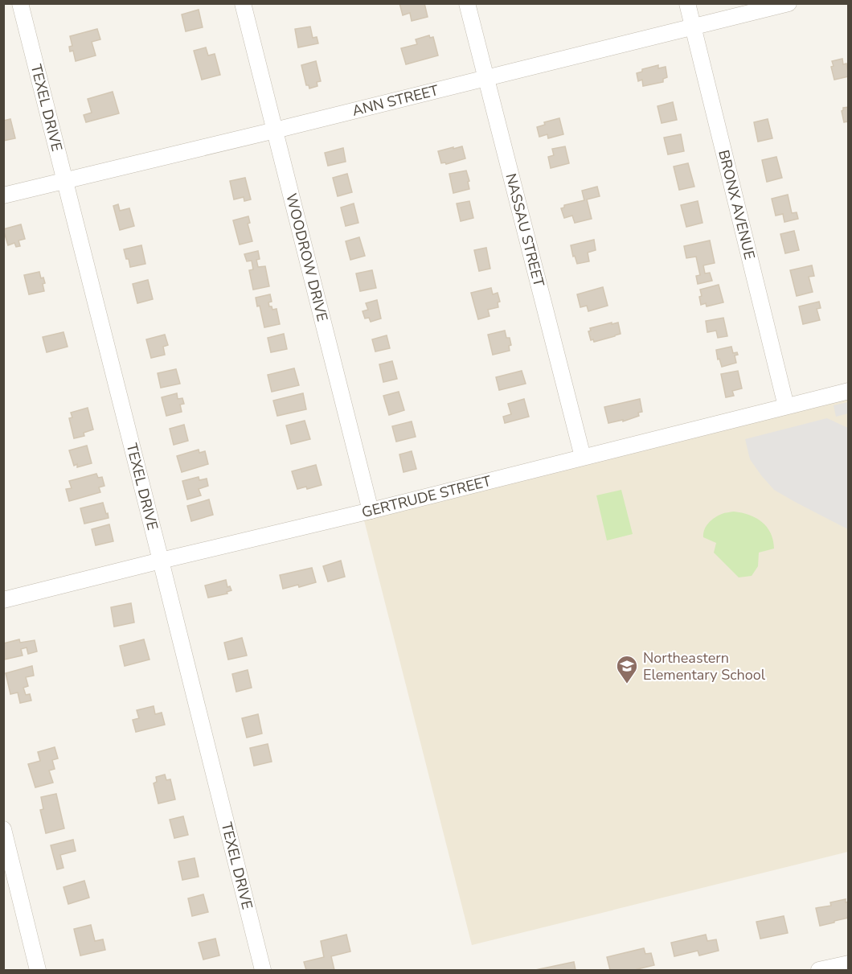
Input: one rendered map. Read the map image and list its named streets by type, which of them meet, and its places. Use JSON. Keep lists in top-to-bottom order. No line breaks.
{"streets":{"street":["ANN STREET","TEXEL DRIVE","BRONX AVENUE","NASSAU STREET","WOODROW DRIVE","GERTRUDE STREET"]},"crossings":[["ANN STREET","TEXEL DRIVE"],["ANN STREET","BRONX AVENUE"],["ANN STREET","NASSAU STREET"],["ANN STREET","WOODROW DRIVE"],["TEXEL DRIVE","GERTRUDE STREET"],["BRONX AVENUE","GERTRUDE STREET"],["NASSAU STREET","GERTRUDE STREET"],["WOODROW DRIVE","GERTRUDE STREET"]],"places":{"school or university":["Northeastern Elementary School"]}}
